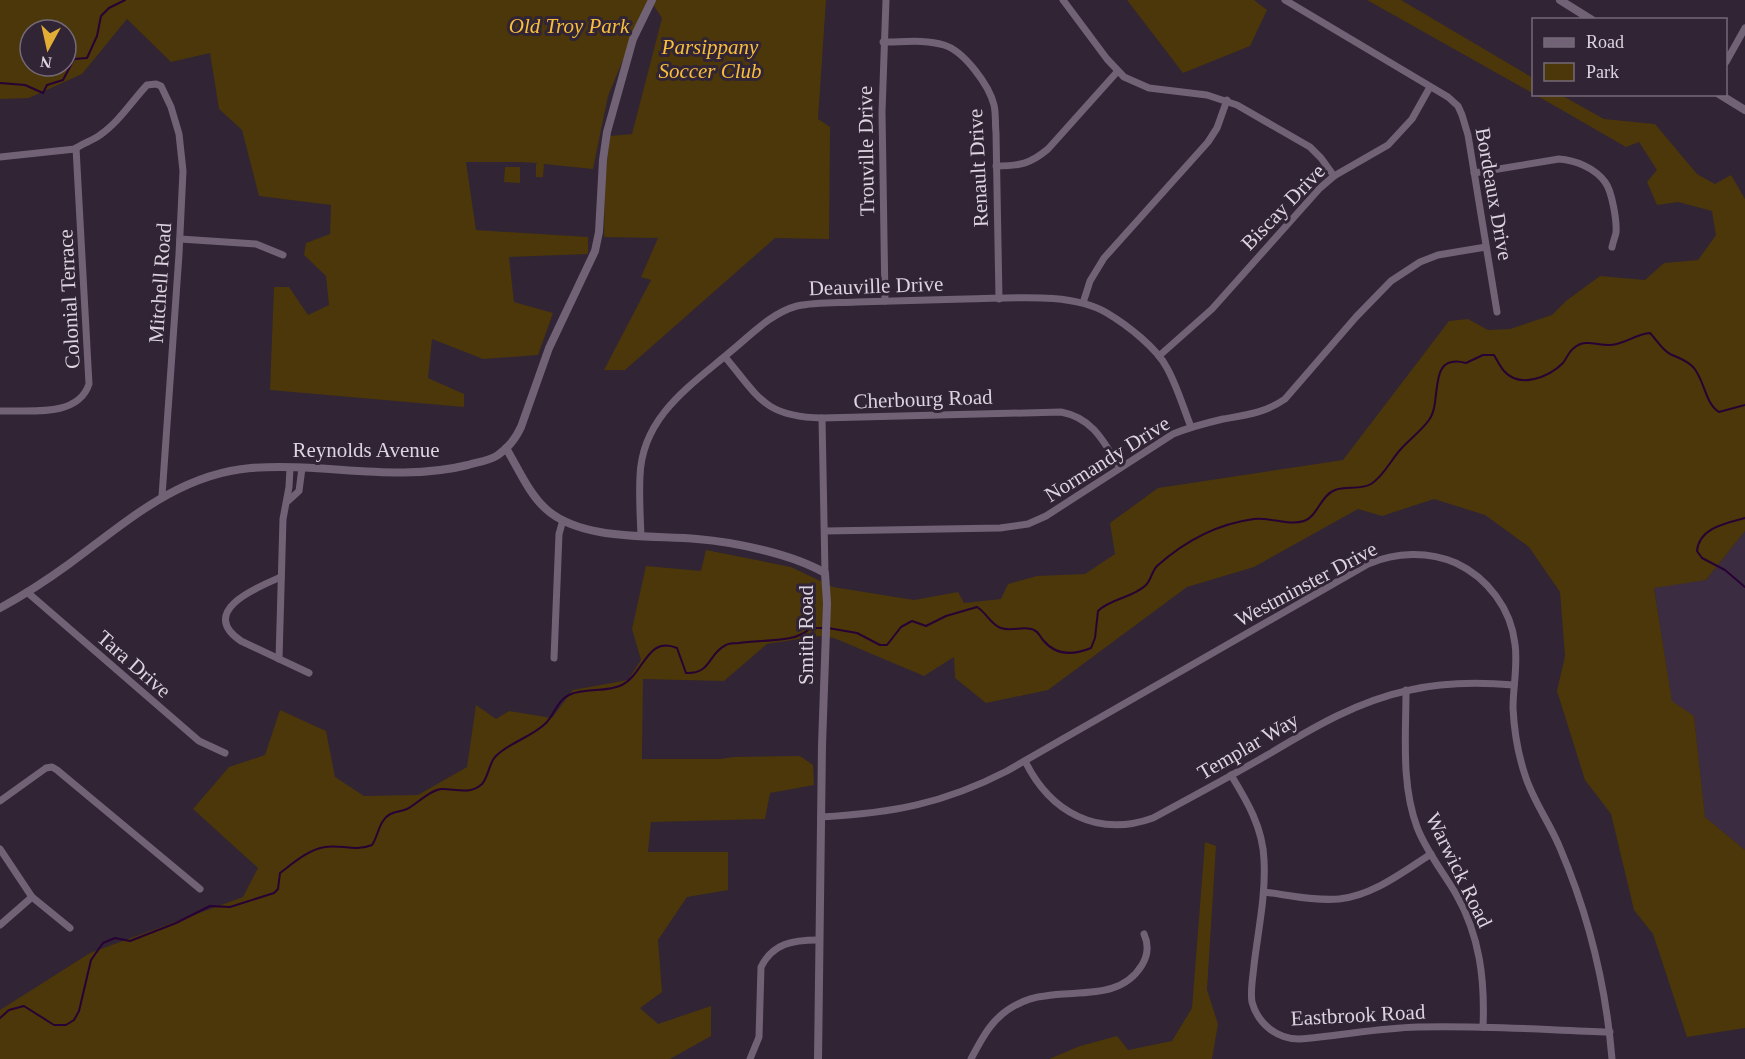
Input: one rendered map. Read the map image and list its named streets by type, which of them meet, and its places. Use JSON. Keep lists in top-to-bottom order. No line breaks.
{"streets":{"street":["Trouville Drive","Renault Drive","Bordeaux Drive","Biscay Drive","Mitchell Road","Deauville Drive","Colonial Terrace","Cherbourg Road","Reynolds Avenue","Normandy Drive","Westminster Drive","Smith Road","Tara Drive","Templar Way","Warwick Road","Eastbrook Road"]},"crossings":[["Trouville Drive","Renault Drive"],["Trouville Drive","Deauville Drive"],["Renault Drive","Deauville Drive"],["Bordeaux Drive","Biscay Drive"],["Bordeaux Drive","Normandy Drive"],["Biscay Drive","Deauville Drive"],["Mitchell Road","Colonial Terrace"],["Mitchell Road","Reynolds Avenue"],["Deauville Drive","Cherbourg Road"],["Deauville Drive","Normandy Drive"],["Deauville Drive","Smith Road"],["Cherbourg Road","Normandy Drive"],["Reynolds Avenue","Smith Road"],["Reynolds Avenue","Tara Drive"],["Westminster Drive","Smith Road"],["Westminster Drive","Templar Way"],["Westminster Drive","Eastbrook Road"],["Templar Way","Warwick Road"],["Templar Way","Eastbrook Road"],["Warwick Road","Eastbrook Road"]],"parks":["Old Troy Park","Parsippany Soccer Club"],"legend":["Road","Park"],"north":"bottom"}
